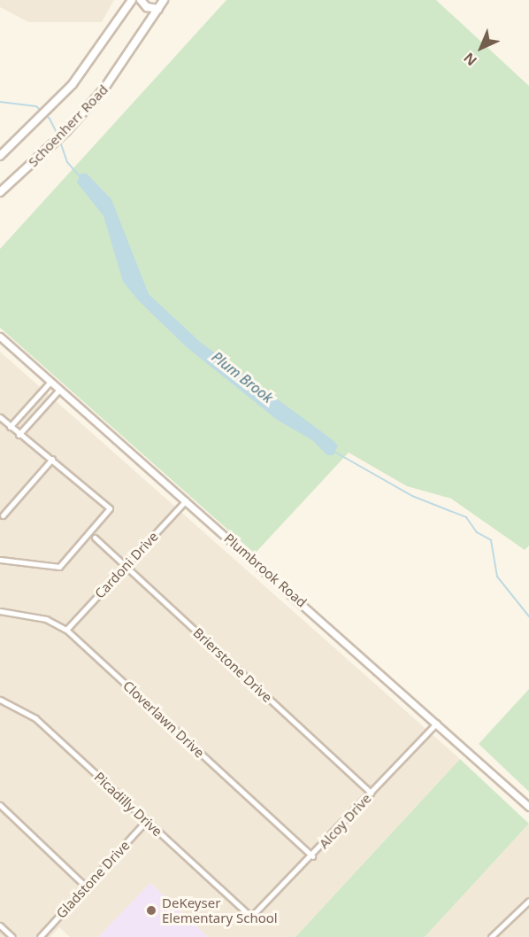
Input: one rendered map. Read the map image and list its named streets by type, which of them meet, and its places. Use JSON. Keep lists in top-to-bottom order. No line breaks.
{"streets":{"main road":["Schoenherr Road"],"street":["Cardoni Drive","Plumbrook Road","Brierstone Drive","Cloverlawn Drive","Picadilly Drive","Alcoy Drive","Gladstone Drive"]},"crossings":[["Cardoni Drive","Plumbrook Road"],["Cardoni Drive","Brierstone Drive"],["Cardoni Drive","Cloverlawn Drive"],["Plumbrook Road","Alcoy Drive"],["Brierstone Drive","Alcoy Drive"],["Cloverlawn Drive","Alcoy Drive"],["Picadilly Drive","Alcoy Drive"],["Picadilly Drive","Gladstone Drive"]],"water":["Plum Brook"],"places":["DeKeyser Elementary School"],"north":"bottom left"}
